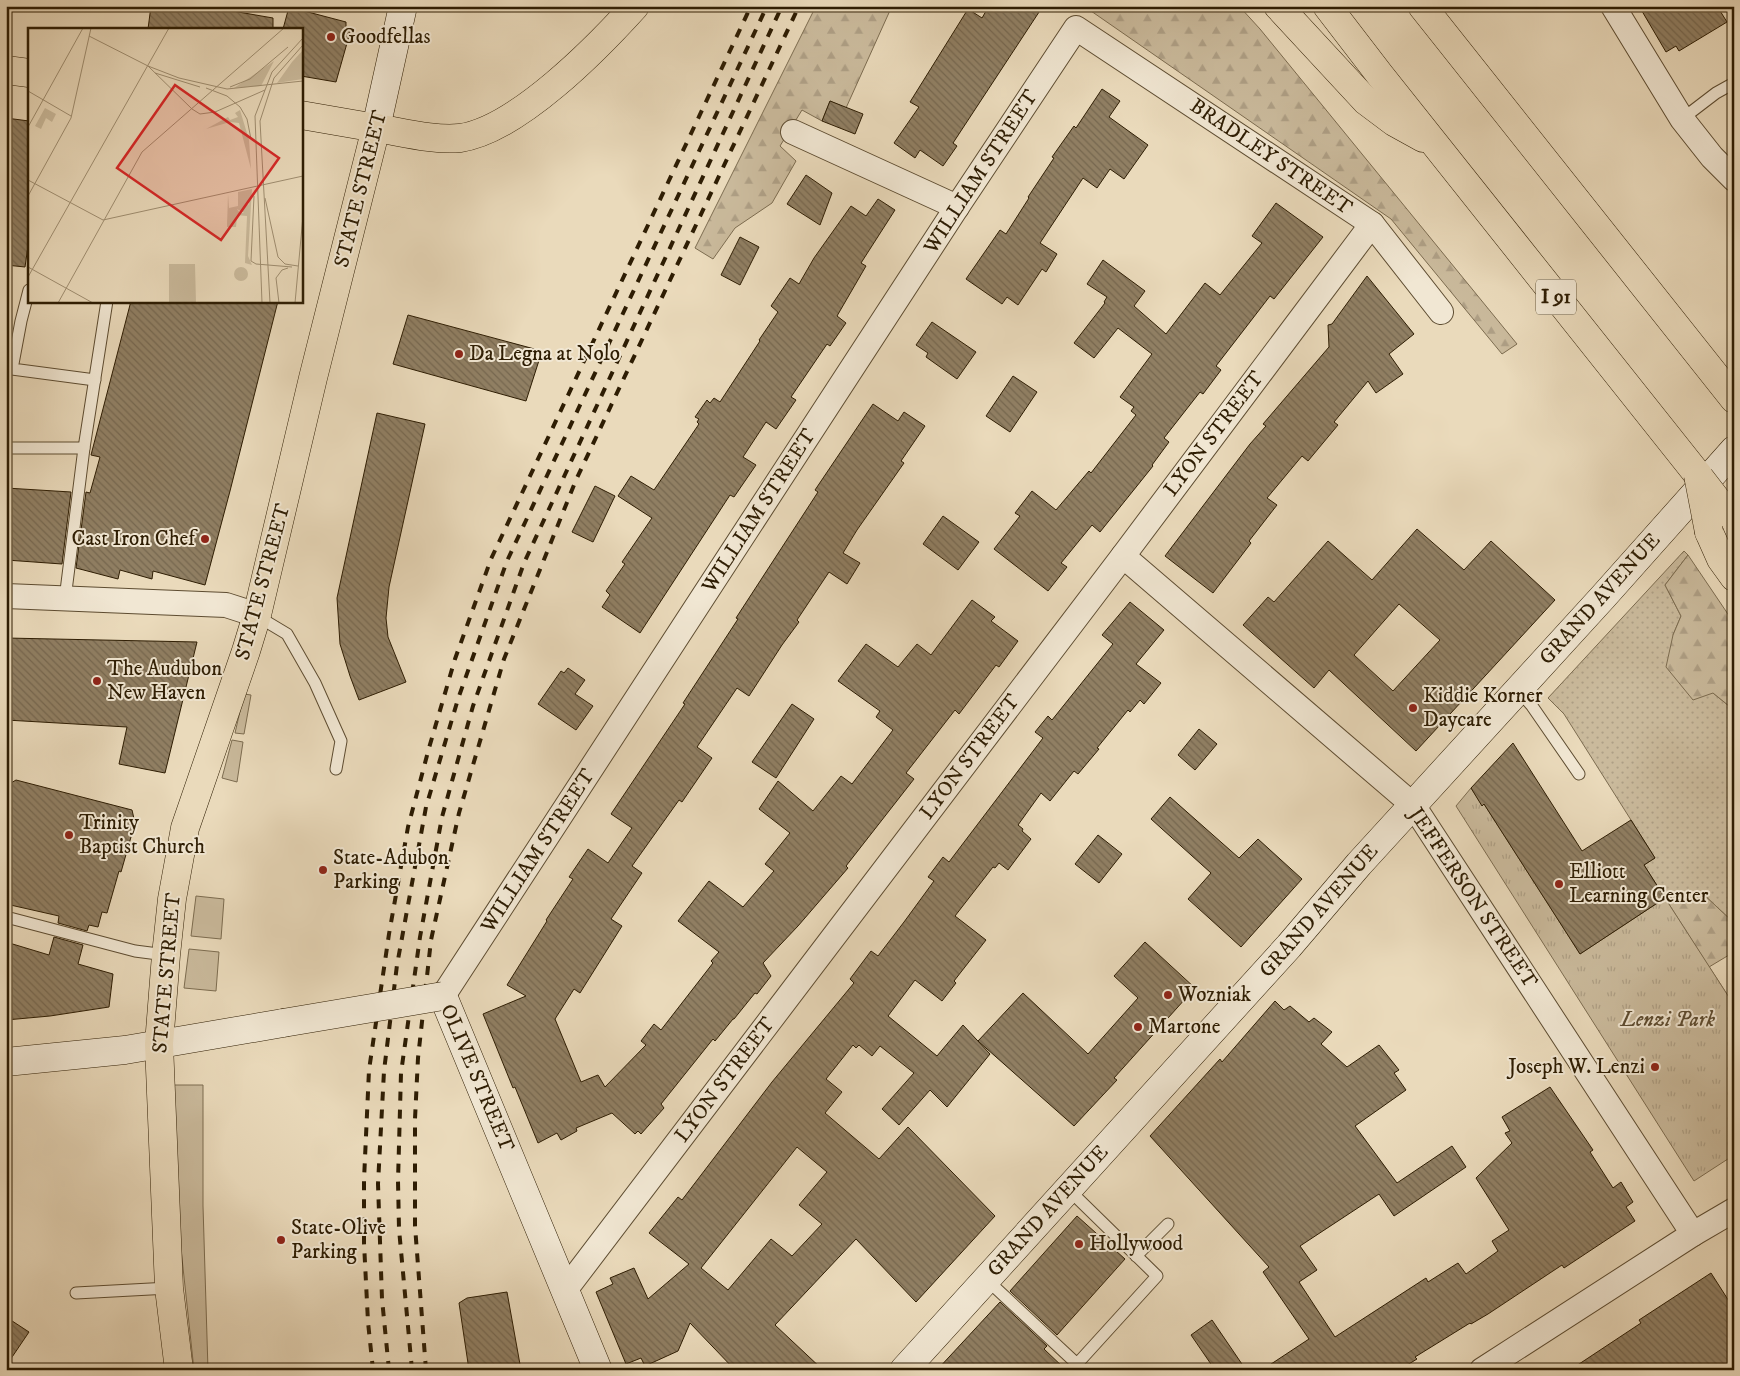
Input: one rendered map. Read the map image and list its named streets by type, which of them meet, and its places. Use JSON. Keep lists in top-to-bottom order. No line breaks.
{"streets":{"main road":["STATE STREET","I 91","GRAND AVENUE","OLIVE STREET"],"street":["BRADLEY STREET","WILLIAM STREET","LYON STREET","JEFFERSON STREET"]},"crossings":[["BRADLEY STREET","WILLIAM STREET"],["BRADLEY STREET","LYON STREET"],["WILLIAM STREET","OLIVE STREET"],["STATE STREET","OLIVE STREET"],["LYON STREET","JEFFERSON STREET"],["LYON STREET","OLIVE STREET"],["GRAND AVENUE","JEFFERSON STREET"]],"parks":["Lenzi Park"],"places":["Goodfellas","Da Legna at Nolo","Cast Iron Chef","The Audubon New Haven","Kiddie Korner Daycare","Trinity Baptist Church","State-Adubon Parking","Elliott Learning Center","Wozniak","Martone","Joseph W. Lenzi","State-Olive Parking","Hollywood"]}
